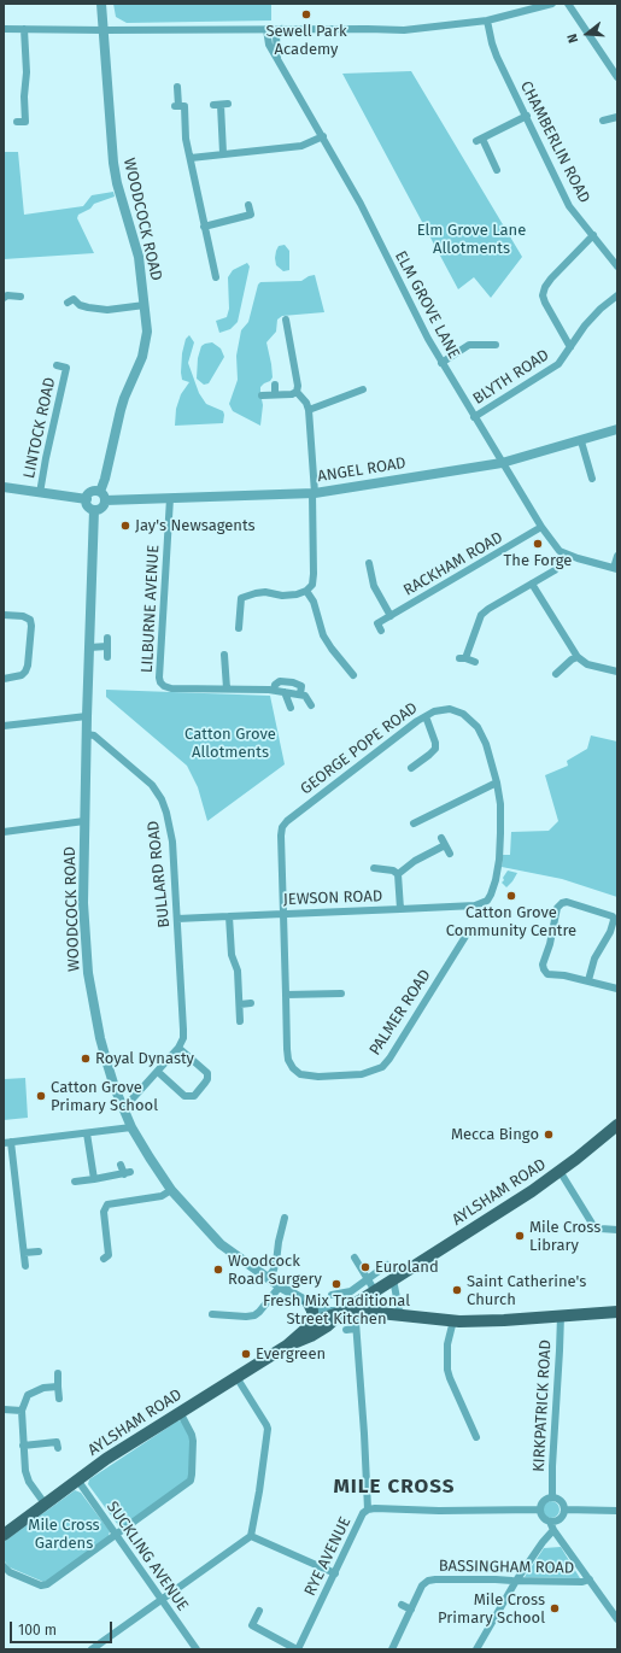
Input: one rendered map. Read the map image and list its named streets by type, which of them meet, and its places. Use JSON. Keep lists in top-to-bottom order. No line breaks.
{"streets":{"main road":["AYLSHAM ROAD"],"street":["CHAMBERLIN ROAD","WOODCOCK ROAD","ELM GROVE LANE","BLYTH ROAD","LINTOCK ROAD","ANGEL ROAD","RACKHAM ROAD","LILBURNE AVENUE","GEORGE POPE ROAD","BULLARD ROAD","JEWSON ROAD","PALMER ROAD","KIRKPATRICK ROAD","SUCKLING AVENUE","RYE AVENUE","BASSINGHAM ROAD"]},"crossings":[["WOODCOCK ROAD","ANGEL ROAD"],["WOODCOCK ROAD","BULLARD ROAD"],["WOODCOCK ROAD","AYLSHAM ROAD"],["ELM GROVE LANE","BLYTH ROAD"],["ELM GROVE LANE","ANGEL ROAD"],["ELM GROVE LANE","RACKHAM ROAD"],["ANGEL ROAD","LILBURNE AVENUE"],["GEORGE POPE ROAD","JEWSON ROAD"],["GEORGE POPE ROAD","PALMER ROAD"],["BULLARD ROAD","JEWSON ROAD"],["JEWSON ROAD","PALMER ROAD"],["AYLSHAM ROAD","SUCKLING AVENUE"]],"districts":["MILE CROSS"],"parks":["Elm Grove Lane Allotments","Catton Grove Allotments","Mile Cross Gardens"],"places":["Sewell Park Academy","Jay's Newsagents","The Forge","Catton Grove Community Centre","Royal Dynasty","Catton Grove Primary School","Mecca Bingo","Mile Cross Library","Euroland","Woodcock Road Surgery","Fresh Mix Traditional Street Kitchen","Saint Catherine's Church","Evergreen","Mile Cross Primary School"],"scale_bar":"100 m","north":"left"}
